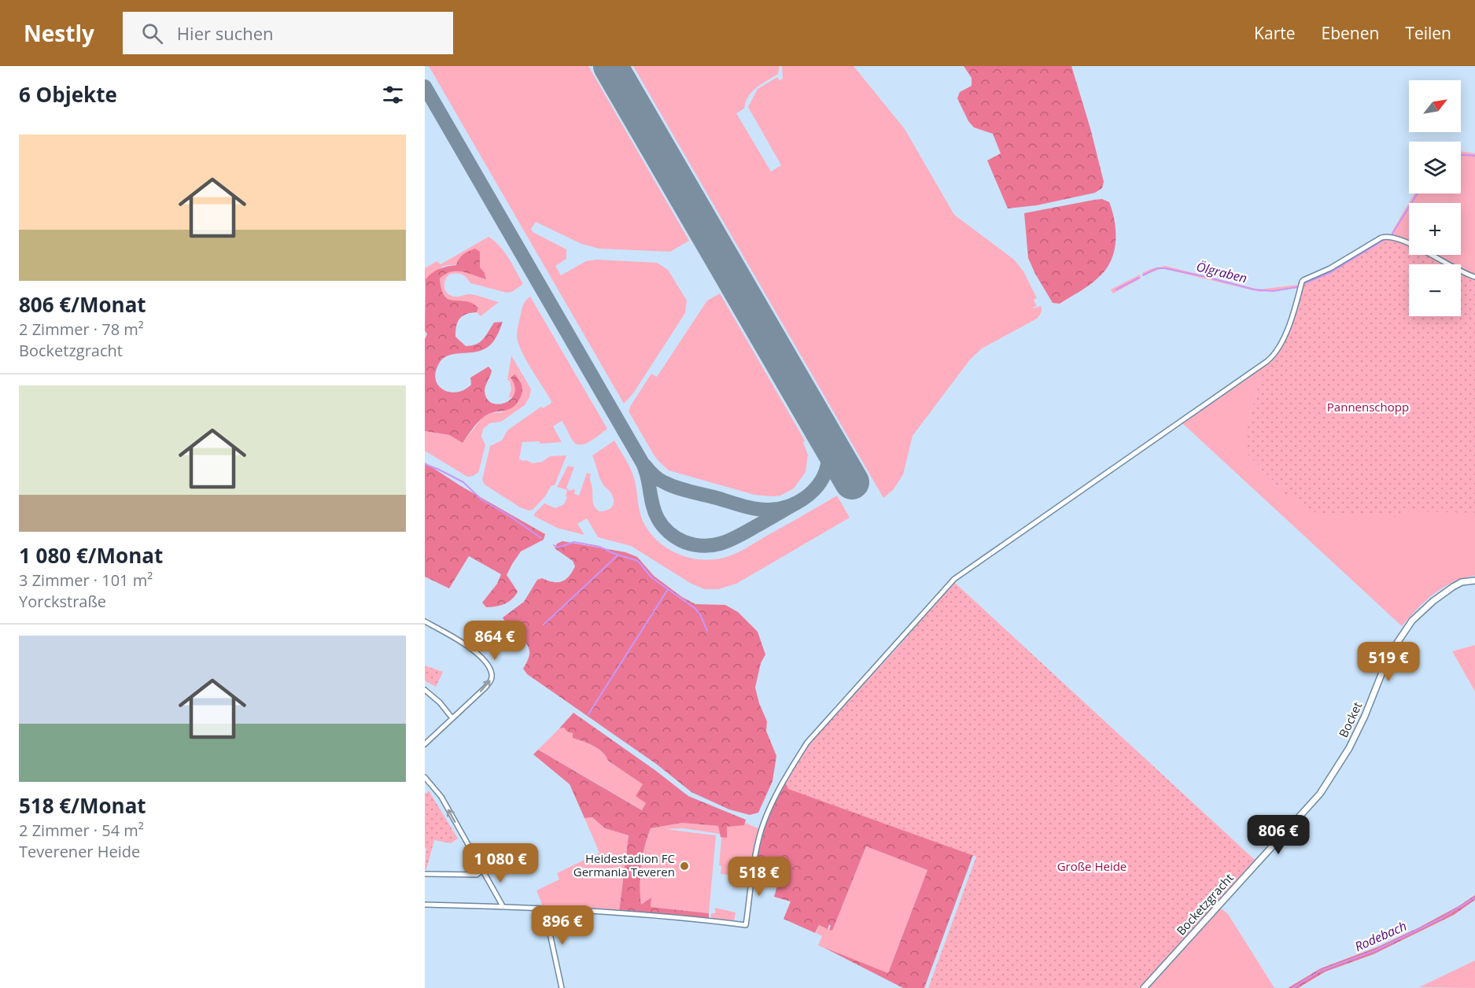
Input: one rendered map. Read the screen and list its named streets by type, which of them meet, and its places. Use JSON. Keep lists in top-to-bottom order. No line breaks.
{"streets":{"street":["Bocket","Bocketzgracht"]},"crossings":[["Bocket","Bocketzgracht"]],"water":["Ölgraben","Rodebach"],"parks":["Pannenschopp","Große Heide"],"places":["Heidestadion FC Germania Teveren"],"north":"top right","page":{"header":"Nestly","search":"Hier suchen","nav":["Karte","Ebenen","Teilen"],"heading":"6 Objekte","map_buttons":["+","−"],"list":[{"name":"806 €/Monat","note":"2 Zimmer · 78 m² · Bocketzgracht"},{"name":"1 080 €/Monat","note":"3 Zimmer · 101 m² · Yorckstraße"},{"name":"518 €/Monat","note":"2 Zimmer · 54 m² · Teverener Heide"}],"price":["864 €","519 €","806 €","1 080 €","518 €","896 €"]}}
